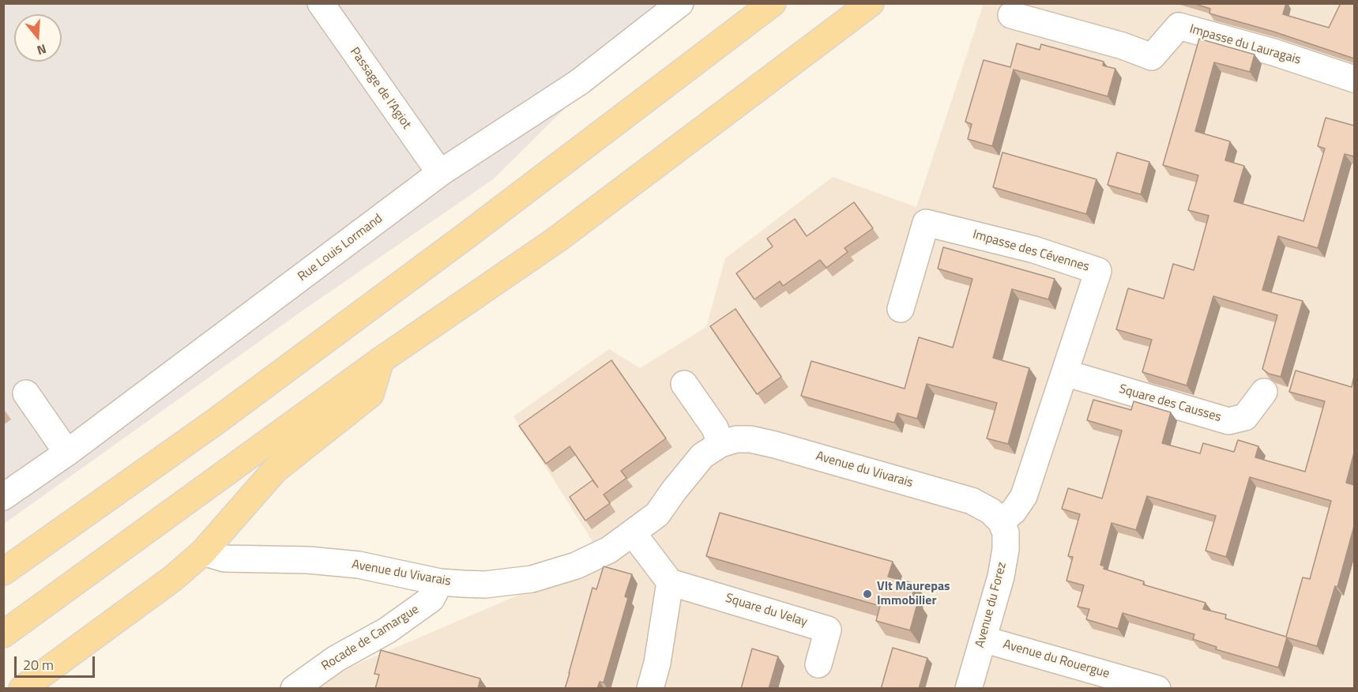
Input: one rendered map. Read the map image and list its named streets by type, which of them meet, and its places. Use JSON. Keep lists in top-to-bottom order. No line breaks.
{"streets":{"street":["Impasse du Lauragais","Passage de l'Agiot","Rue Louis Lormand","Impasse des Cévennes","Square des Causses","Avenue du Vivarais","Avenue du Forez","Square du Velay","Rocade de Camargue","Avenue du Rouergue"]},"crossings":[["Passage de l'Agiot","Rue Louis Lormand"],["Impasse des Cévennes","Square des Causses"],["Impasse des Cévennes","Avenue du Vivarais"],["Impasse des Cévennes","Avenue du Forez"],["Avenue du Vivarais","Avenue du Forez"],["Avenue du Vivarais","Rocade de Camargue"],["Avenue du Forez","Avenue du Rouergue"]],"places":["Vlt Maurepas Immobilier"],"scale_bar":"20 m","north":"bottom"}
